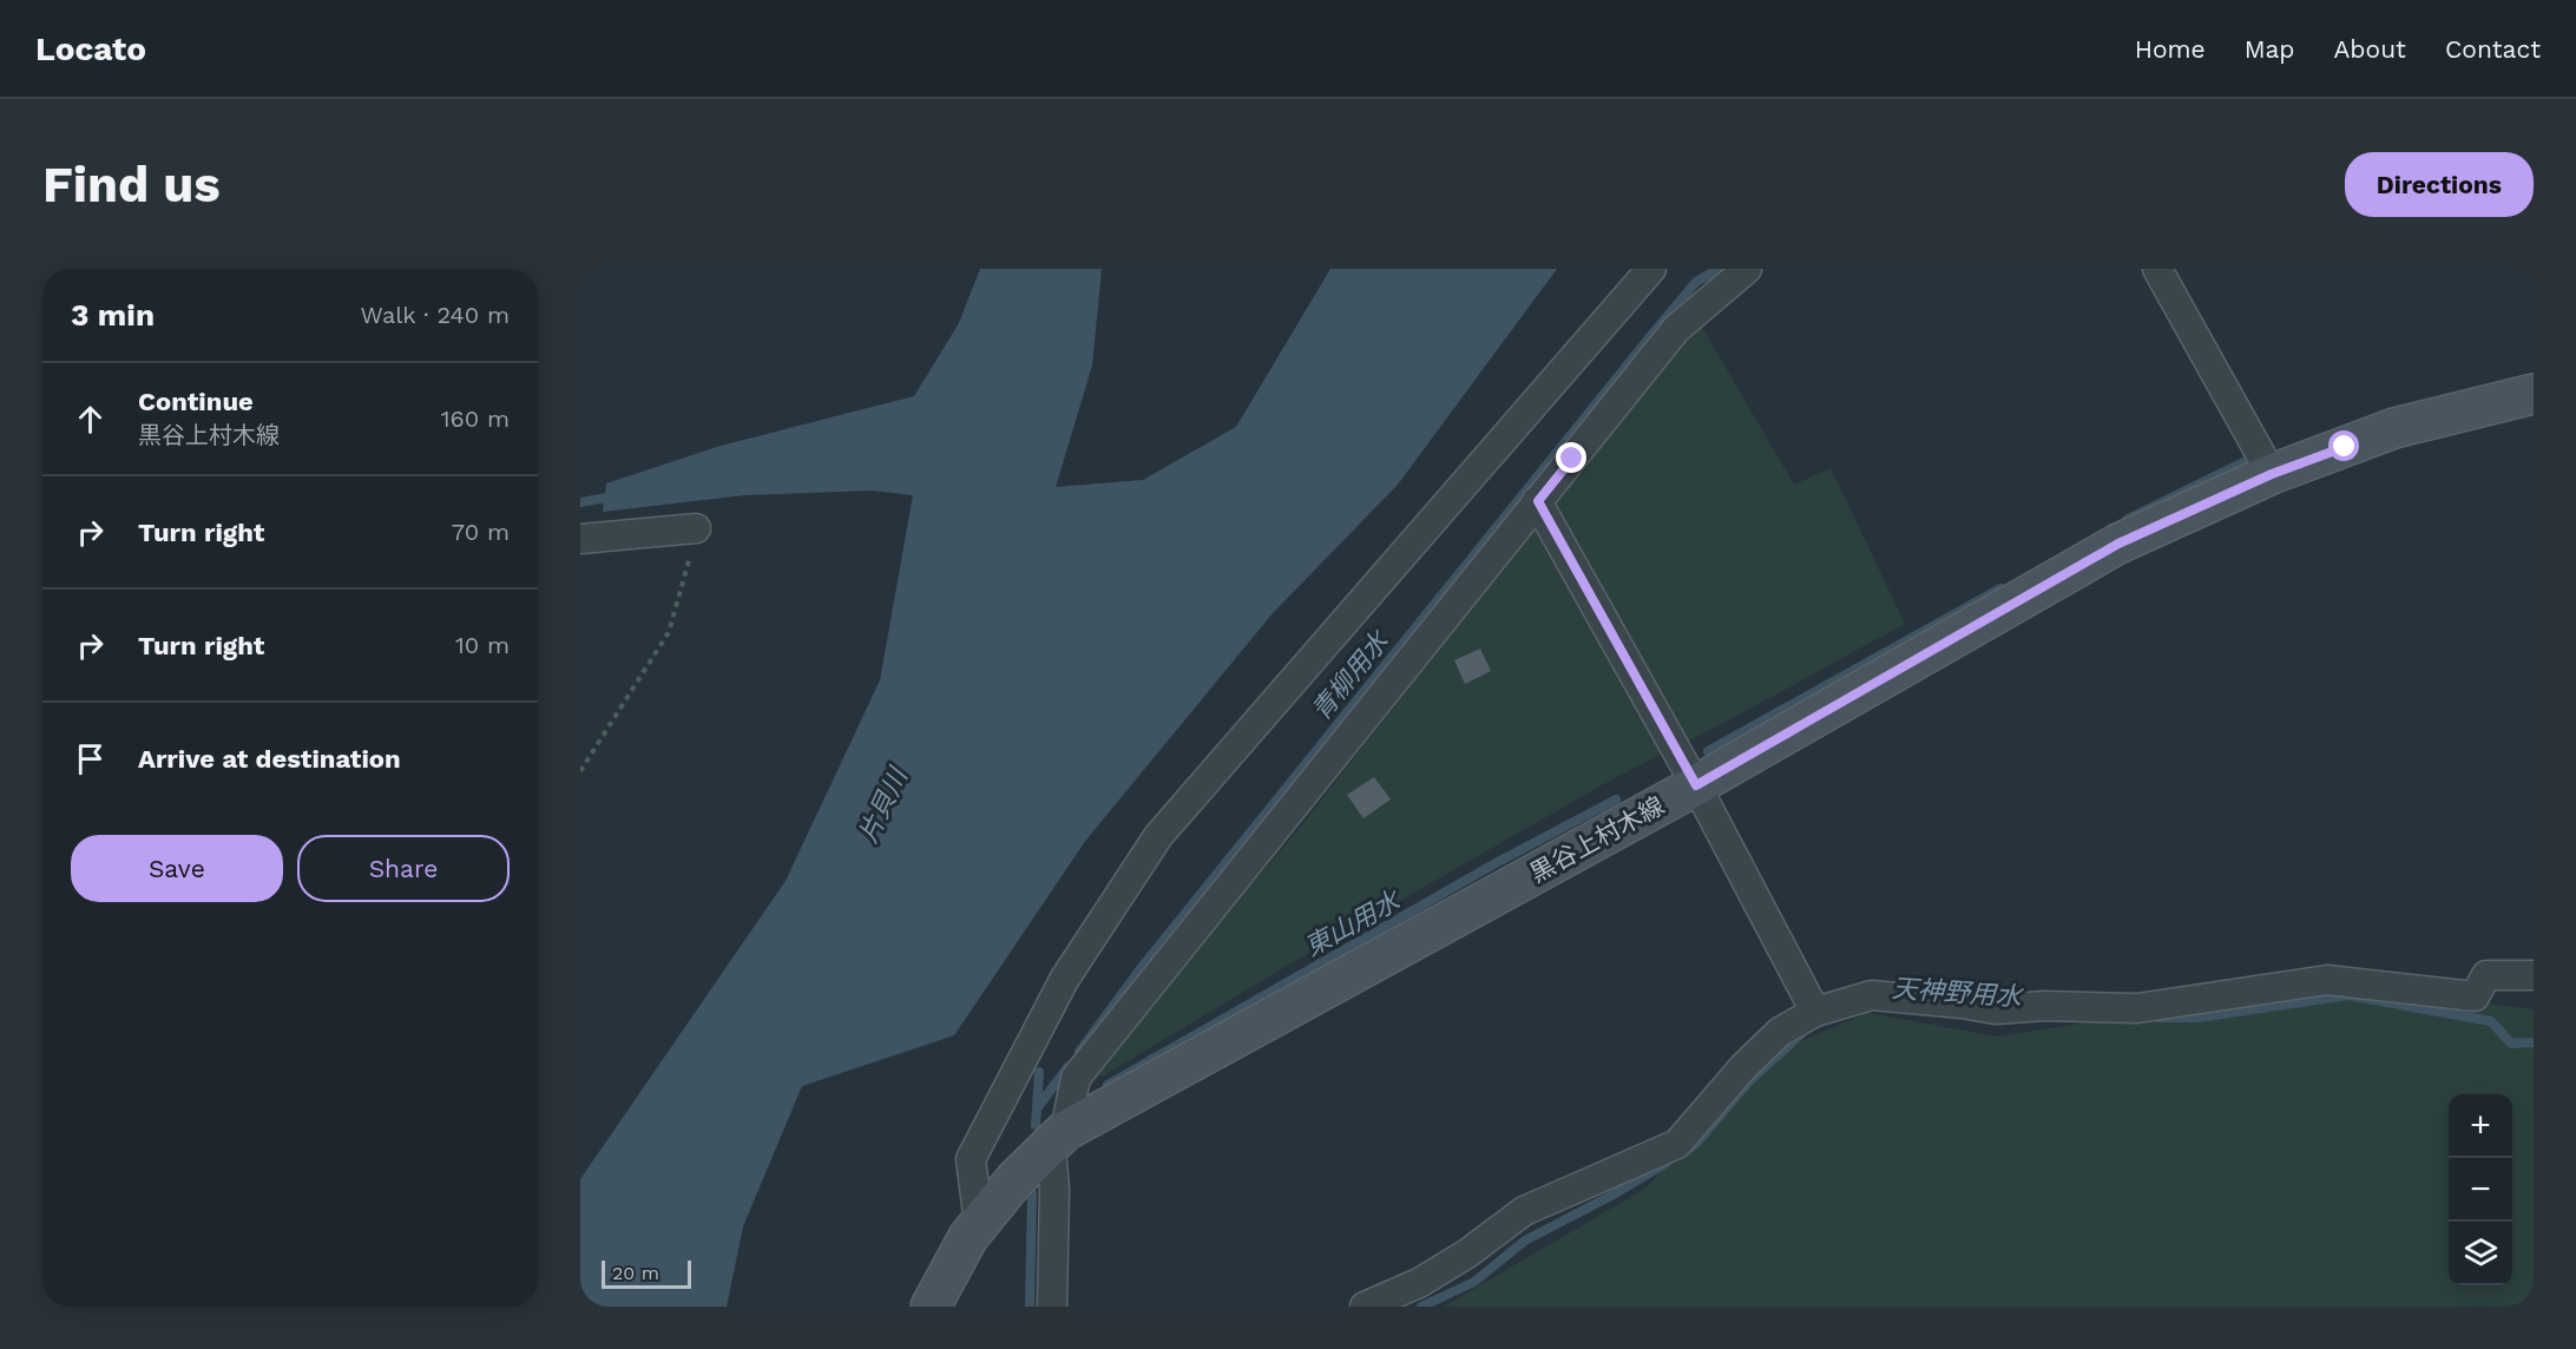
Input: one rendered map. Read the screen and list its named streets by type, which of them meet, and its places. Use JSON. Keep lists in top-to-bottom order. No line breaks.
{"streets":{"main road":["黒谷上村木線"]},"water":["青柳用水","片貝川","東山用水","天神野用水"],"scale_bar":"20 m","page":{"header":"Locato","nav":["Home","Map","About","Contact"],"buttons":["Directions",["Save","Share"]],"title":"Find us","heading":["3 min","Walk · 240 m"],"list":[["Continue","黒谷上村木線","160 m"],["Turn right","70 m"],["Turn right","10 m"],"Arrive at destination"],"map_buttons":["+","−"],"scale":"20 m"}}
